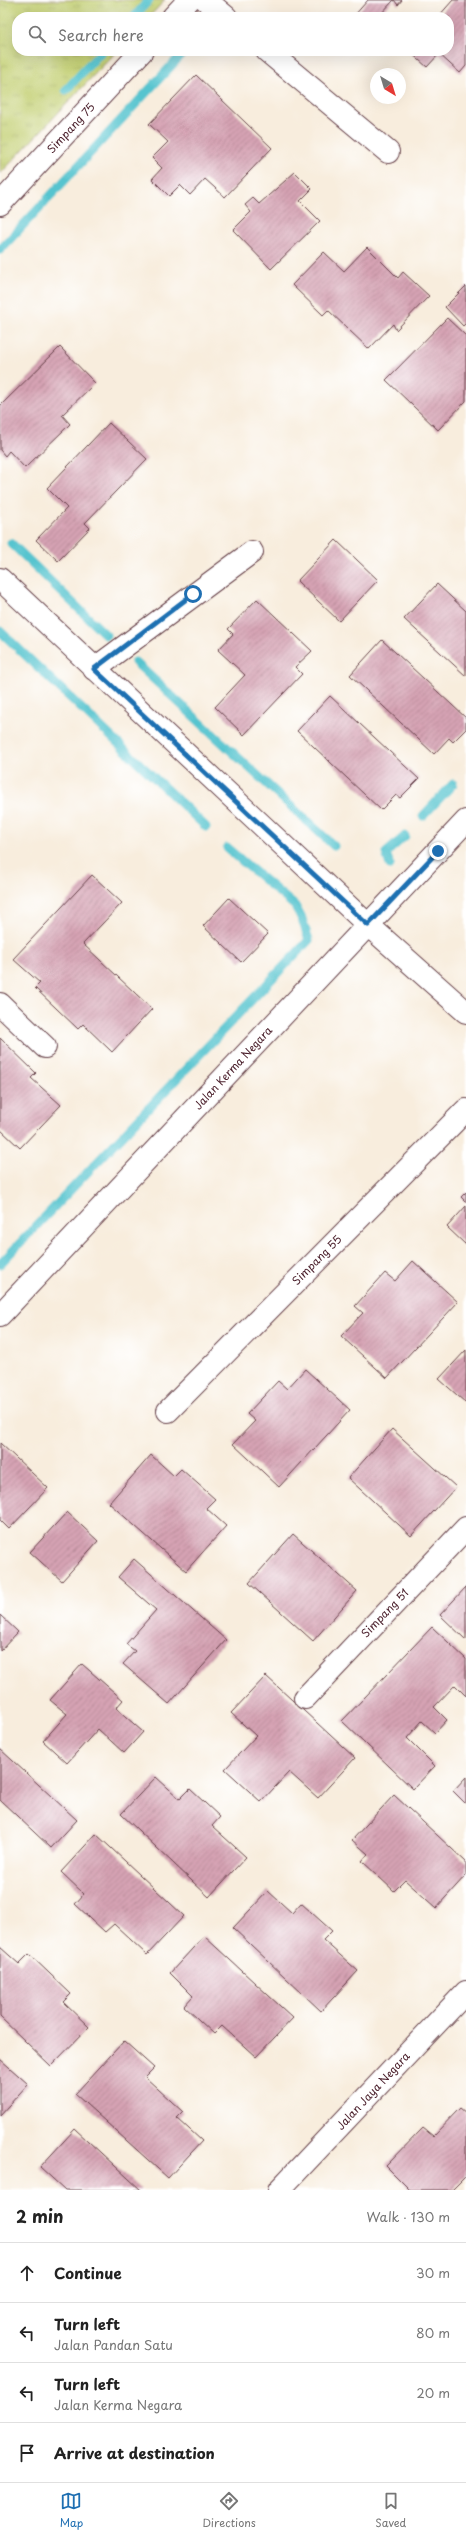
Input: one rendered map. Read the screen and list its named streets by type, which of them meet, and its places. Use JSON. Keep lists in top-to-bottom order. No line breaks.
{"streets":{"street":["Simpang 75","Jalan Kerma Negara","Simpang 55","Simpang 51","Jalan Jaya Negara"]},"north":"bottom right","page":{"search":"Search here","heading":["2 min","Walk · 130 m"],"list":[["Continue","30 m"],["Turn left","Jalan Pandan Satu","80 m"],["Turn left","Jalan Kerma Negara","20 m"],"Arrive at destination"],"nav":["Map","Directions","Saved"]}}
